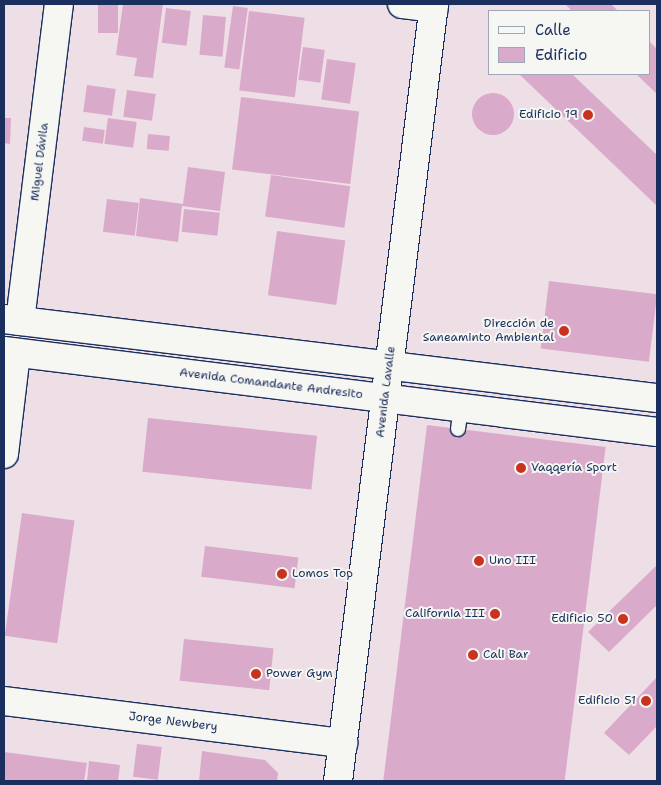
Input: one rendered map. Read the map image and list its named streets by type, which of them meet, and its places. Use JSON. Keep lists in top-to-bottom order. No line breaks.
{"streets":{"main road":["Miguel Dávila","Avenida Comandante Andresito","Avenida Lavalle","Jorge Newbery"]},"crossings":[["Avenida Comandante Andresito","Avenida Lavalle"],["Avenida Lavalle","Jorge Newbery"]],"places":["Edificio 19","Dirección de Saneaminto Ambiental","Vaqqería Sport","Uno III","Lomos Top","California III","Edificio 50","Cali Bar","Power Gym","Edificio 51"],"legend":["Calle","Edificio"]}
